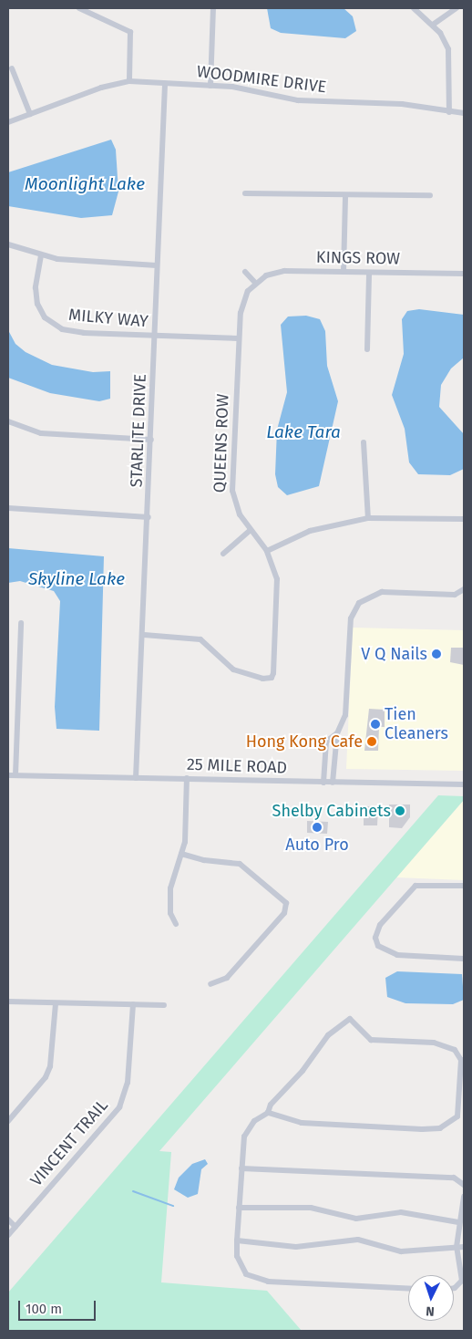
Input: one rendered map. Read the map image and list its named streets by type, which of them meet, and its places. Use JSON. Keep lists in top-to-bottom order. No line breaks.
{"streets":{"street":["WOODMIRE DRIVE","KINGS ROW","MILKY WAY","STARLITE DRIVE","QUEENS ROW","25 MILE ROAD","VINCENT TRAIL"]},"crossings":[["WOODMIRE DRIVE","STARLITE DRIVE"],["KINGS ROW","QUEENS ROW"],["MILKY WAY","STARLITE DRIVE"],["MILKY WAY","QUEENS ROW"],["STARLITE DRIVE","QUEENS ROW"],["STARLITE DRIVE","25 MILE ROAD"]],"water":["Moonlight Lake","Lake Tara","Skyline Lake"],"places":["V Q Nails","Tien Cleaners","Hong Kong Cafe","Shelby Cabinets","Auto Pro"],"scale_bar":"100 m","north":"bottom"}
